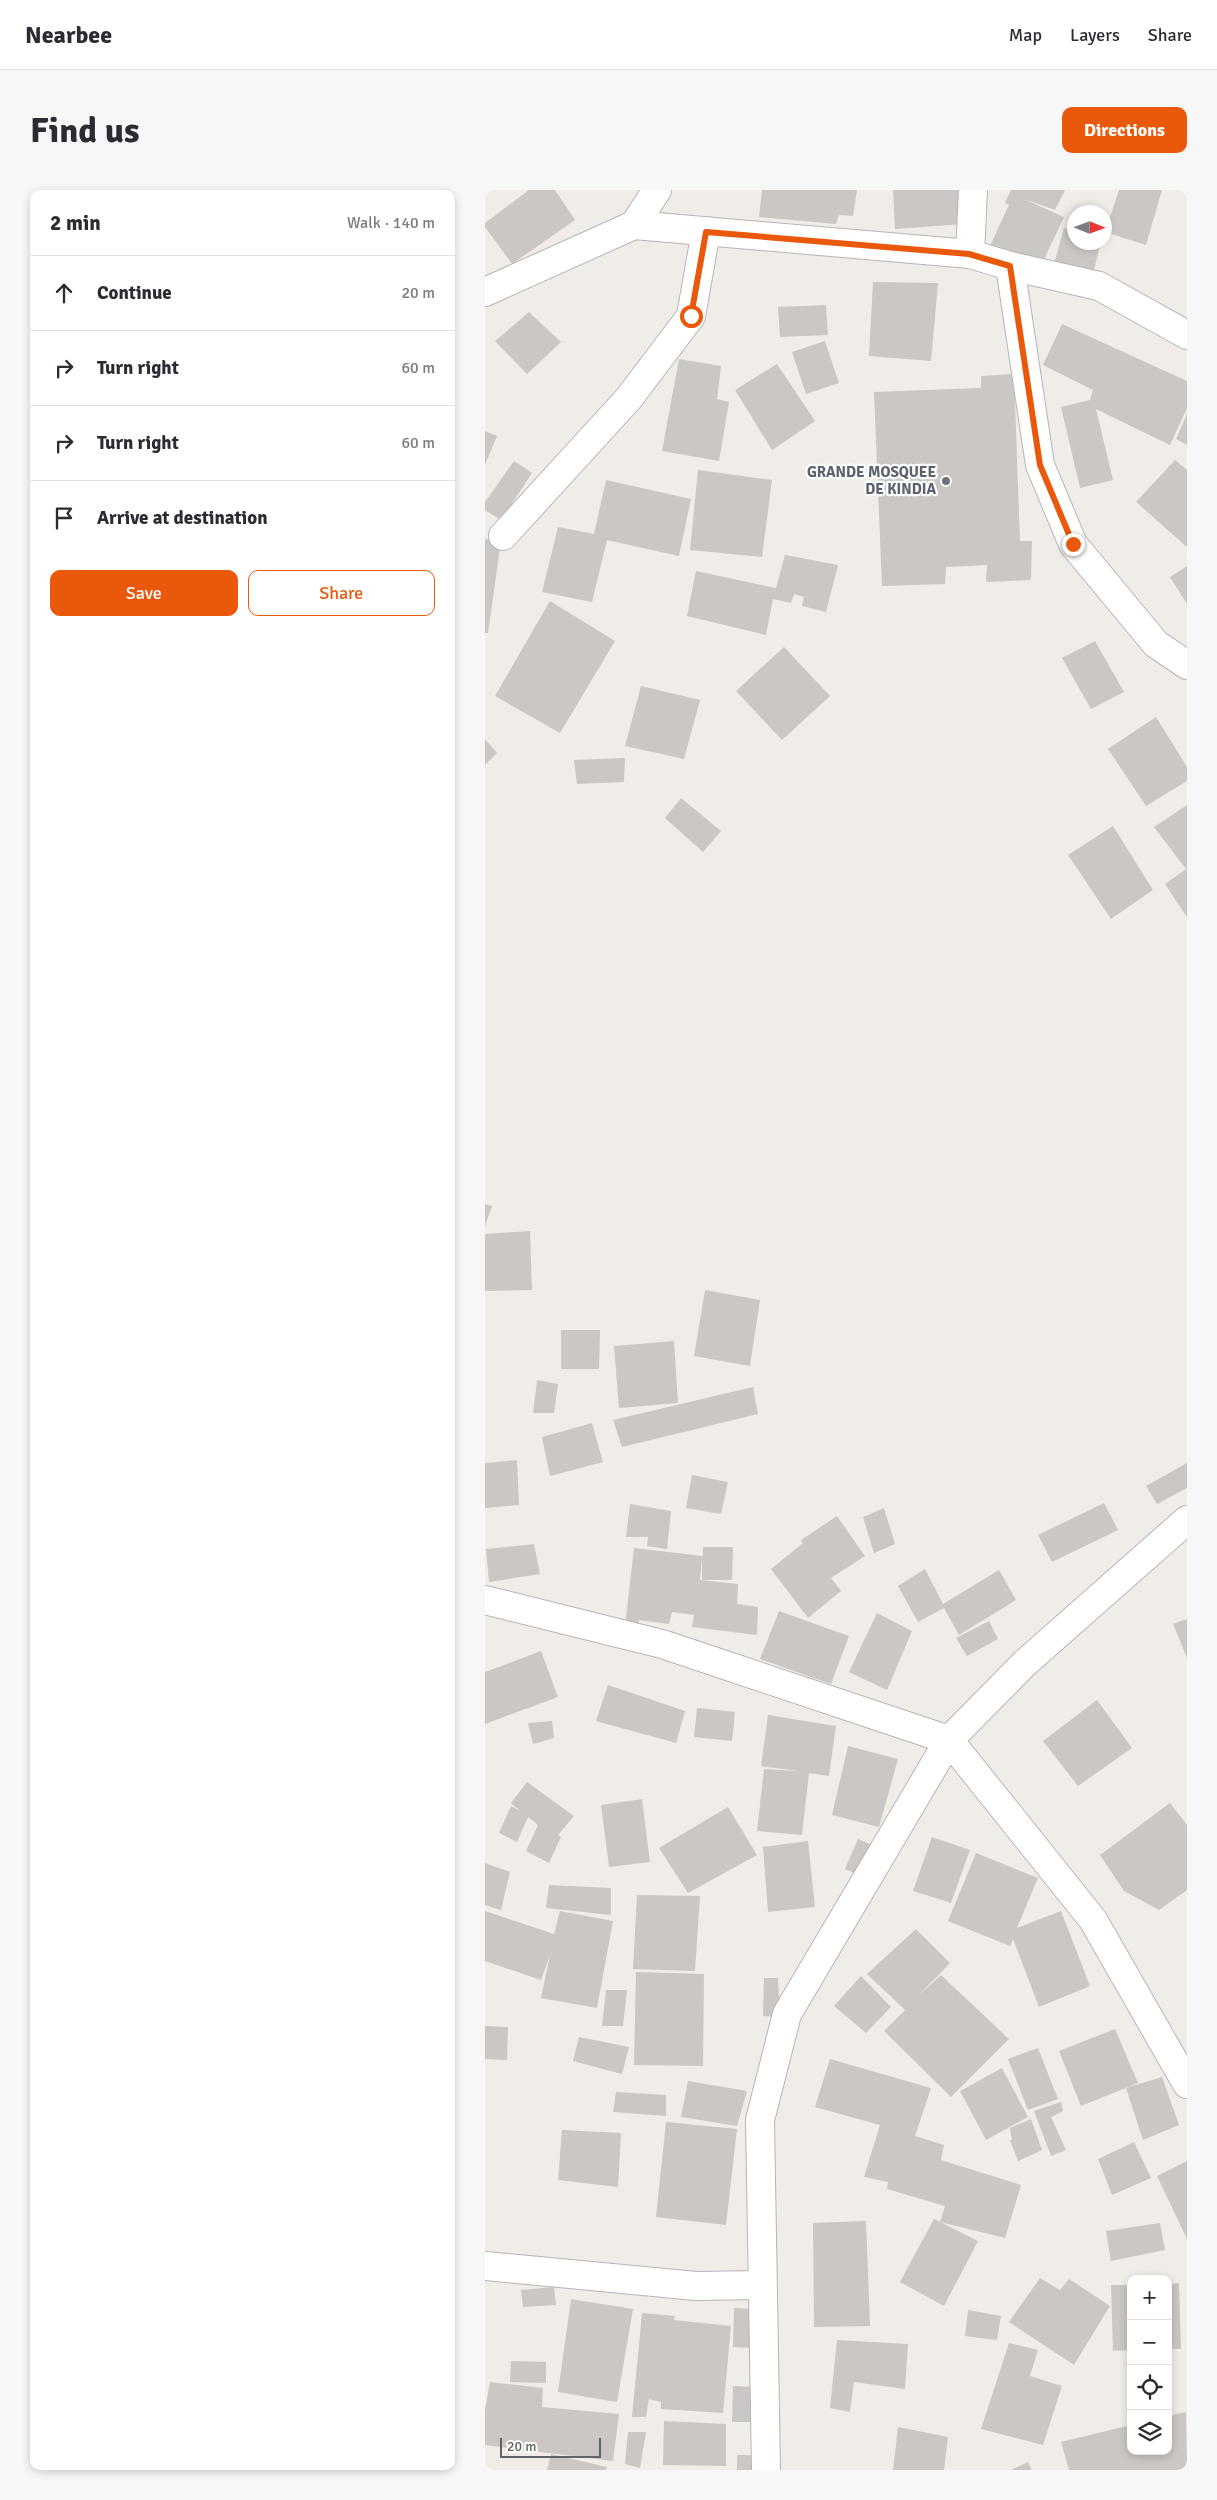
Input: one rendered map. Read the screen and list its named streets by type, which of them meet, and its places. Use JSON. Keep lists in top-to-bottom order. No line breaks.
{"places":["GRANDE MOSQUEE DE KINDIA"],"scale_bar":"20 m","north":"right","page":{"header":"Nearbee","nav":["Map","Layers","Share"],"buttons":["Directions",["Save","Share"]],"title":"Find us","heading":["2 min","Walk · 140 m"],"list":[["Continue","20 m"],["Turn right","60 m"],["Turn right","60 m"],"Arrive at destination"],"map_buttons":["+","−"],"scale":"20 m"}}
